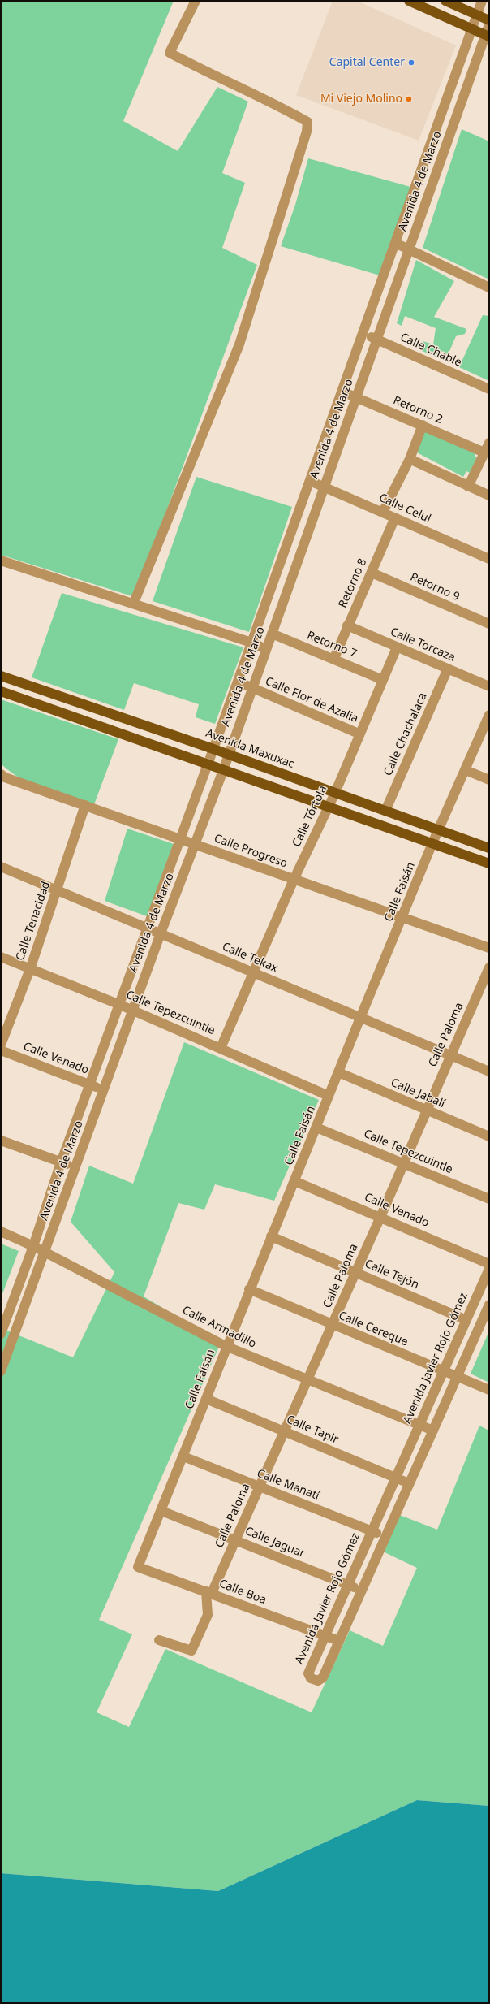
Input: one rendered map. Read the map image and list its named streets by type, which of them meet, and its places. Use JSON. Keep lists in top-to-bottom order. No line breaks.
{"streets":{"main road":["Avenida Maxuxac"],"street":["Avenida 4 de Marzo","Calle Chable","Retorno 2","Calle Celul","Retorno 8","Retorno 9","Retorno 7","Calle Torcaza","Calle Flor de Azalia","Calle Chachalaca","Calle Tórtola","Calle Progreso","Calle Faisán","Calle Tenacidad","Calle Tekax","Calle Tepezcuintle","Calle Paloma","Calle Venado","Calle Jabalí","Calle Tejón","Calle Armadillo","Calle Cereque","Avenida Javier Rojo Gómez","Calle Tapir","Calle Manatí","Calle Jaguar","Calle Boa"]},"crossings":[["Avenida 4 de Marzo","Calle Chable"],["Avenida 4 de Marzo","Retorno 2"],["Avenida 4 de Marzo","Calle Celul"],["Avenida 4 de Marzo","Retorno 7"],["Avenida 4 de Marzo","Calle Flor de Azalia"],["Avenida 4 de Marzo","Avenida Maxuxac"],["Avenida 4 de Marzo","Calle Progreso"],["Avenida 4 de Marzo","Calle Tekax"],["Avenida 4 de Marzo","Calle Tepezcuintle"],["Avenida 4 de Marzo","Calle Venado"],["Avenida 4 de Marzo","Calle Armadillo"],["Calle Celul","Retorno 8"],["Retorno 8","Retorno 9"],["Retorno 8","Retorno 7"],["Retorno 8","Calle Torcaza"],["Retorno 7","Calle Tórtola"],["Calle Torcaza","Calle Chachalaca"],["Calle Torcaza","Calle Tórtola"],["Calle Flor de Azalia","Calle Tórtola"],["Calle Chachalaca","Avenida Maxuxac"],["Avenida Maxuxac","Calle Tórtola"],["Avenida Maxuxac","Calle Faisán"],["Calle Tórtola","Calle Progreso"],["Calle Tórtola","Calle Tekax"],["Calle Tórtola","Calle Tepezcuintle"],["Calle Progreso","Calle Faisán"],["Calle Progreso","Calle Tenacidad"],["Calle Faisán","Calle Tekax"],["Calle Faisán","Calle Tepezcuintle"],["Calle Faisán","Calle Venado"],["Calle Faisán","Calle Jabalí"],["Calle Faisán","Calle Tejón"],["Calle Faisán","Calle Armadillo"],["Calle Faisán","Calle Cereque"],["Calle Faisán","Calle Tapir"],["Calle Faisán","Calle Manatí"],["Calle Faisán","Calle Jaguar"],["Calle Faisán","Calle Boa"],["Calle Tenacidad","Calle Tekax"],["Calle Tenacidad","Calle Tepezcuintle"],["Calle Tekax","Calle Paloma"],["Calle Tepezcuintle","Calle Paloma"],["Calle Paloma","Calle Venado"],["Calle Paloma","Calle Jabalí"],["Calle Paloma","Calle Tejón"],["Calle Paloma","Calle Armadillo"],["Calle Paloma","Calle Cereque"],["Calle Paloma","Calle Tapir"],["Calle Paloma","Calle Manatí"],["Calle Paloma","Calle Jaguar"],["Calle Paloma","Calle Boa"],["Calle Tejón","Avenida Javier Rojo Gómez"],["Calle Armadillo","Avenida Javier Rojo Gómez"],["Calle Cereque","Avenida Javier Rojo Gómez"],["Avenida Javier Rojo Gómez","Calle Tapir"],["Avenida Javier Rojo Gómez","Calle Manatí"],["Avenida Javier Rojo Gómez","Calle Jaguar"],["Avenida Javier Rojo Gómez","Calle Boa"]],"places":["Capital Center","Mi Viejo Molino"]}
